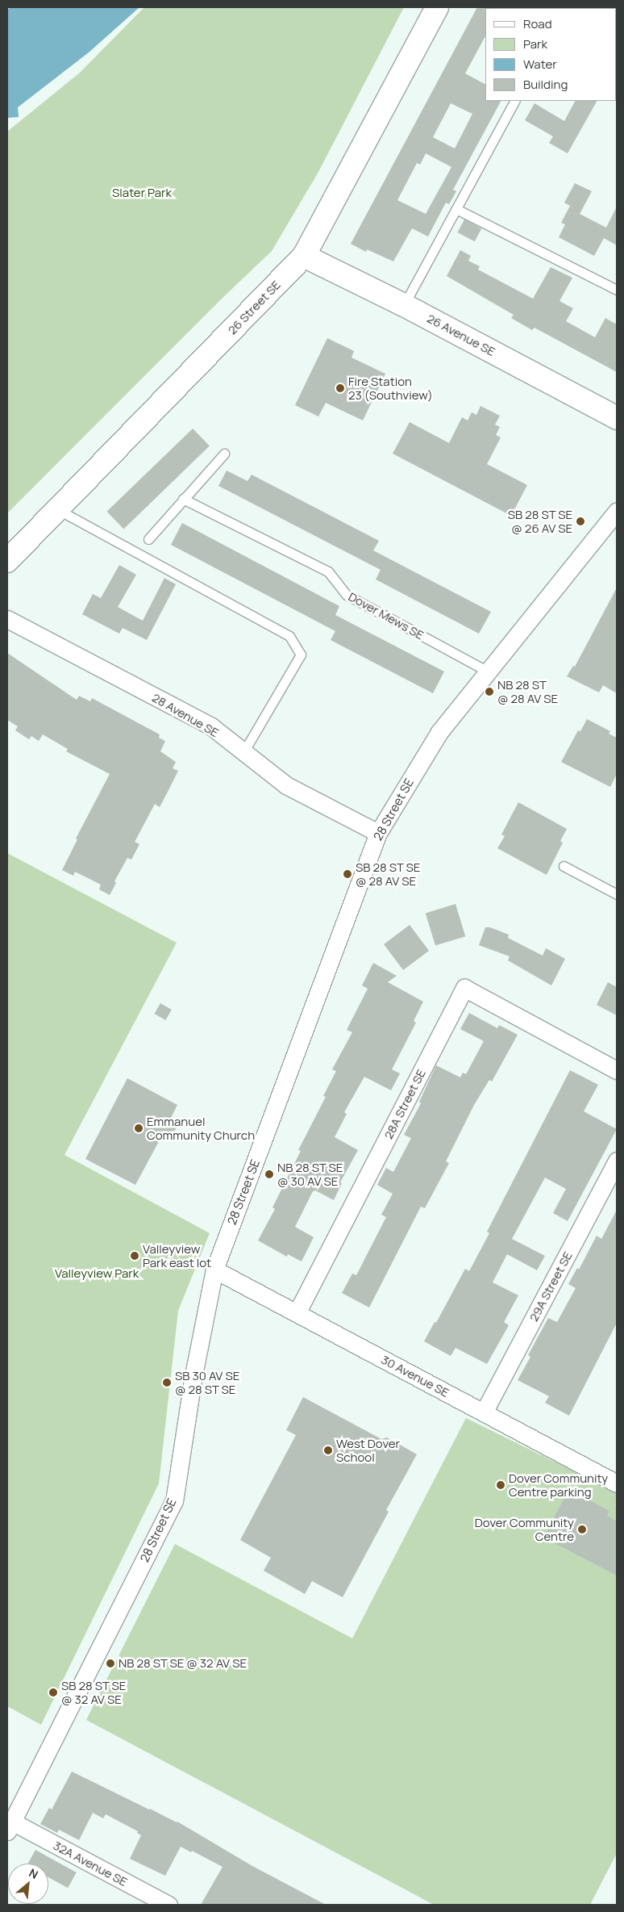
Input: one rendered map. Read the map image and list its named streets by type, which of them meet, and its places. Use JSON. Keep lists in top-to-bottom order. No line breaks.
{"streets":{"street":["26 Street SE","26 Avenue SE","28 Avenue SE","28 Street SE","28A Street SE","29A Street SE","30 Avenue SE","32A Avenue SE"],"lane":["Dover Mews SE"]},"crossings":[["26 Street SE","26 Avenue SE"],["Dover Mews SE","28 Street SE"],["28 Avenue SE","28 Street SE"],["28 Street SE","30 Avenue SE"],["28 Street SE","32A Avenue SE"],["28A Street SE","30 Avenue SE"],["29A Street SE","30 Avenue SE"]],"parks":["Slater Park","Valleyview Park"],"places":["Fire Station 23 (Southview)","SB 28 ST SE @ 26 AV SE","NB 28 ST @ 28 AV SE","SB 28 ST SE @ 28 AV SE","Emmanuel Community Church","NB 28 ST SE @ 30 AV SE","Valleyview Park east lot","SB 30 AV SE @ 28 ST SE","West Dover School","Dover Community Centre parking","Dover Community Centre","NB 28 ST SE @ 32 AV SE","SB 28 ST SE @ 32 AV SE"],"legend":["Road","Park","Water","Building"],"north":"top right"}
